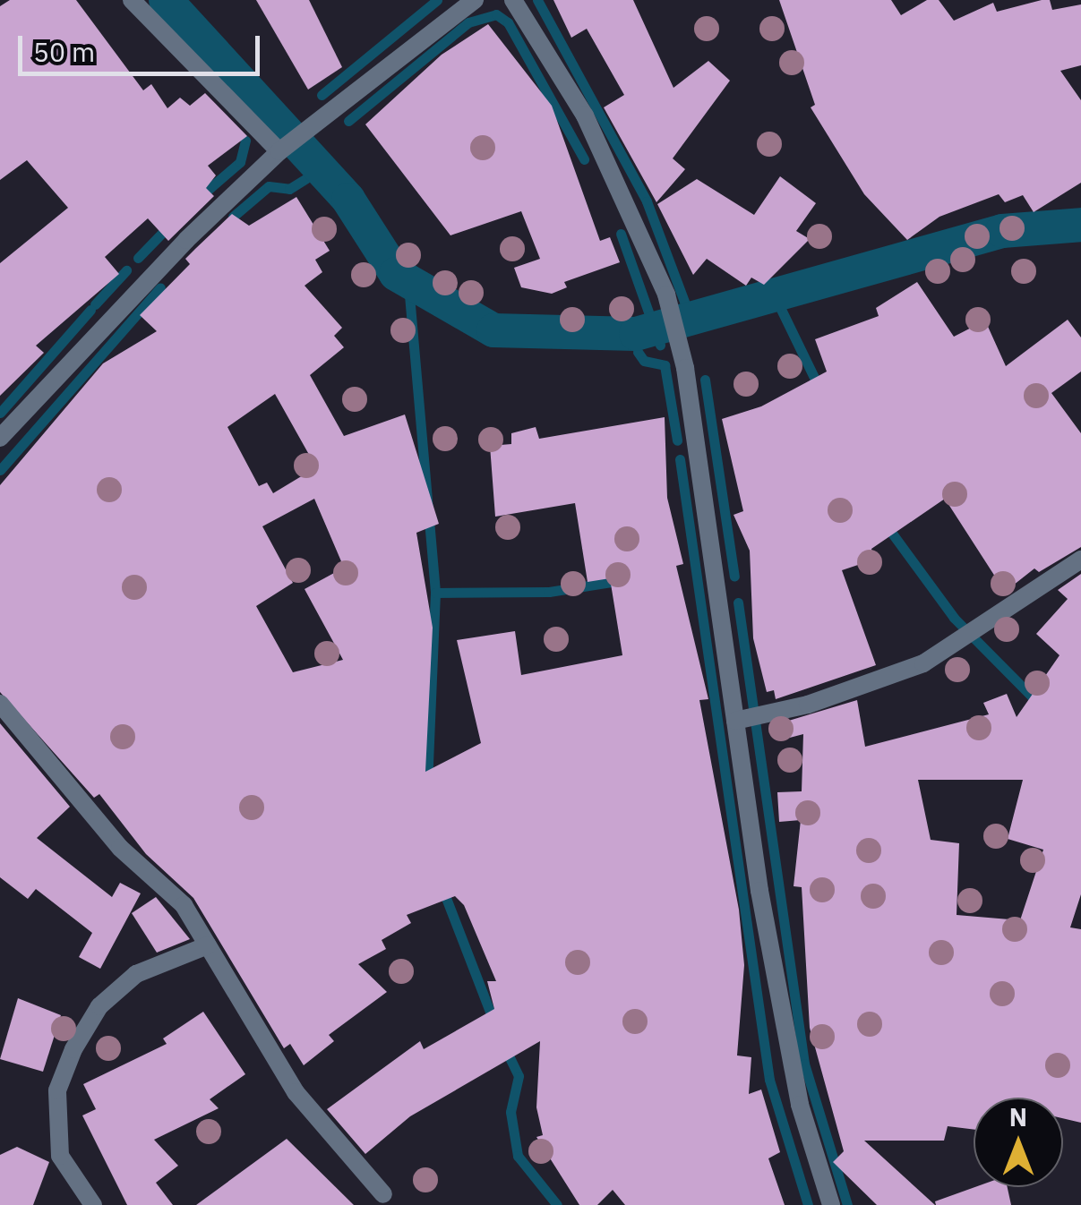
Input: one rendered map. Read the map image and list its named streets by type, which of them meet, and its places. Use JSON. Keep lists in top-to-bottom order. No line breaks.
{"scale_bar":"50 m","north":"top"}
